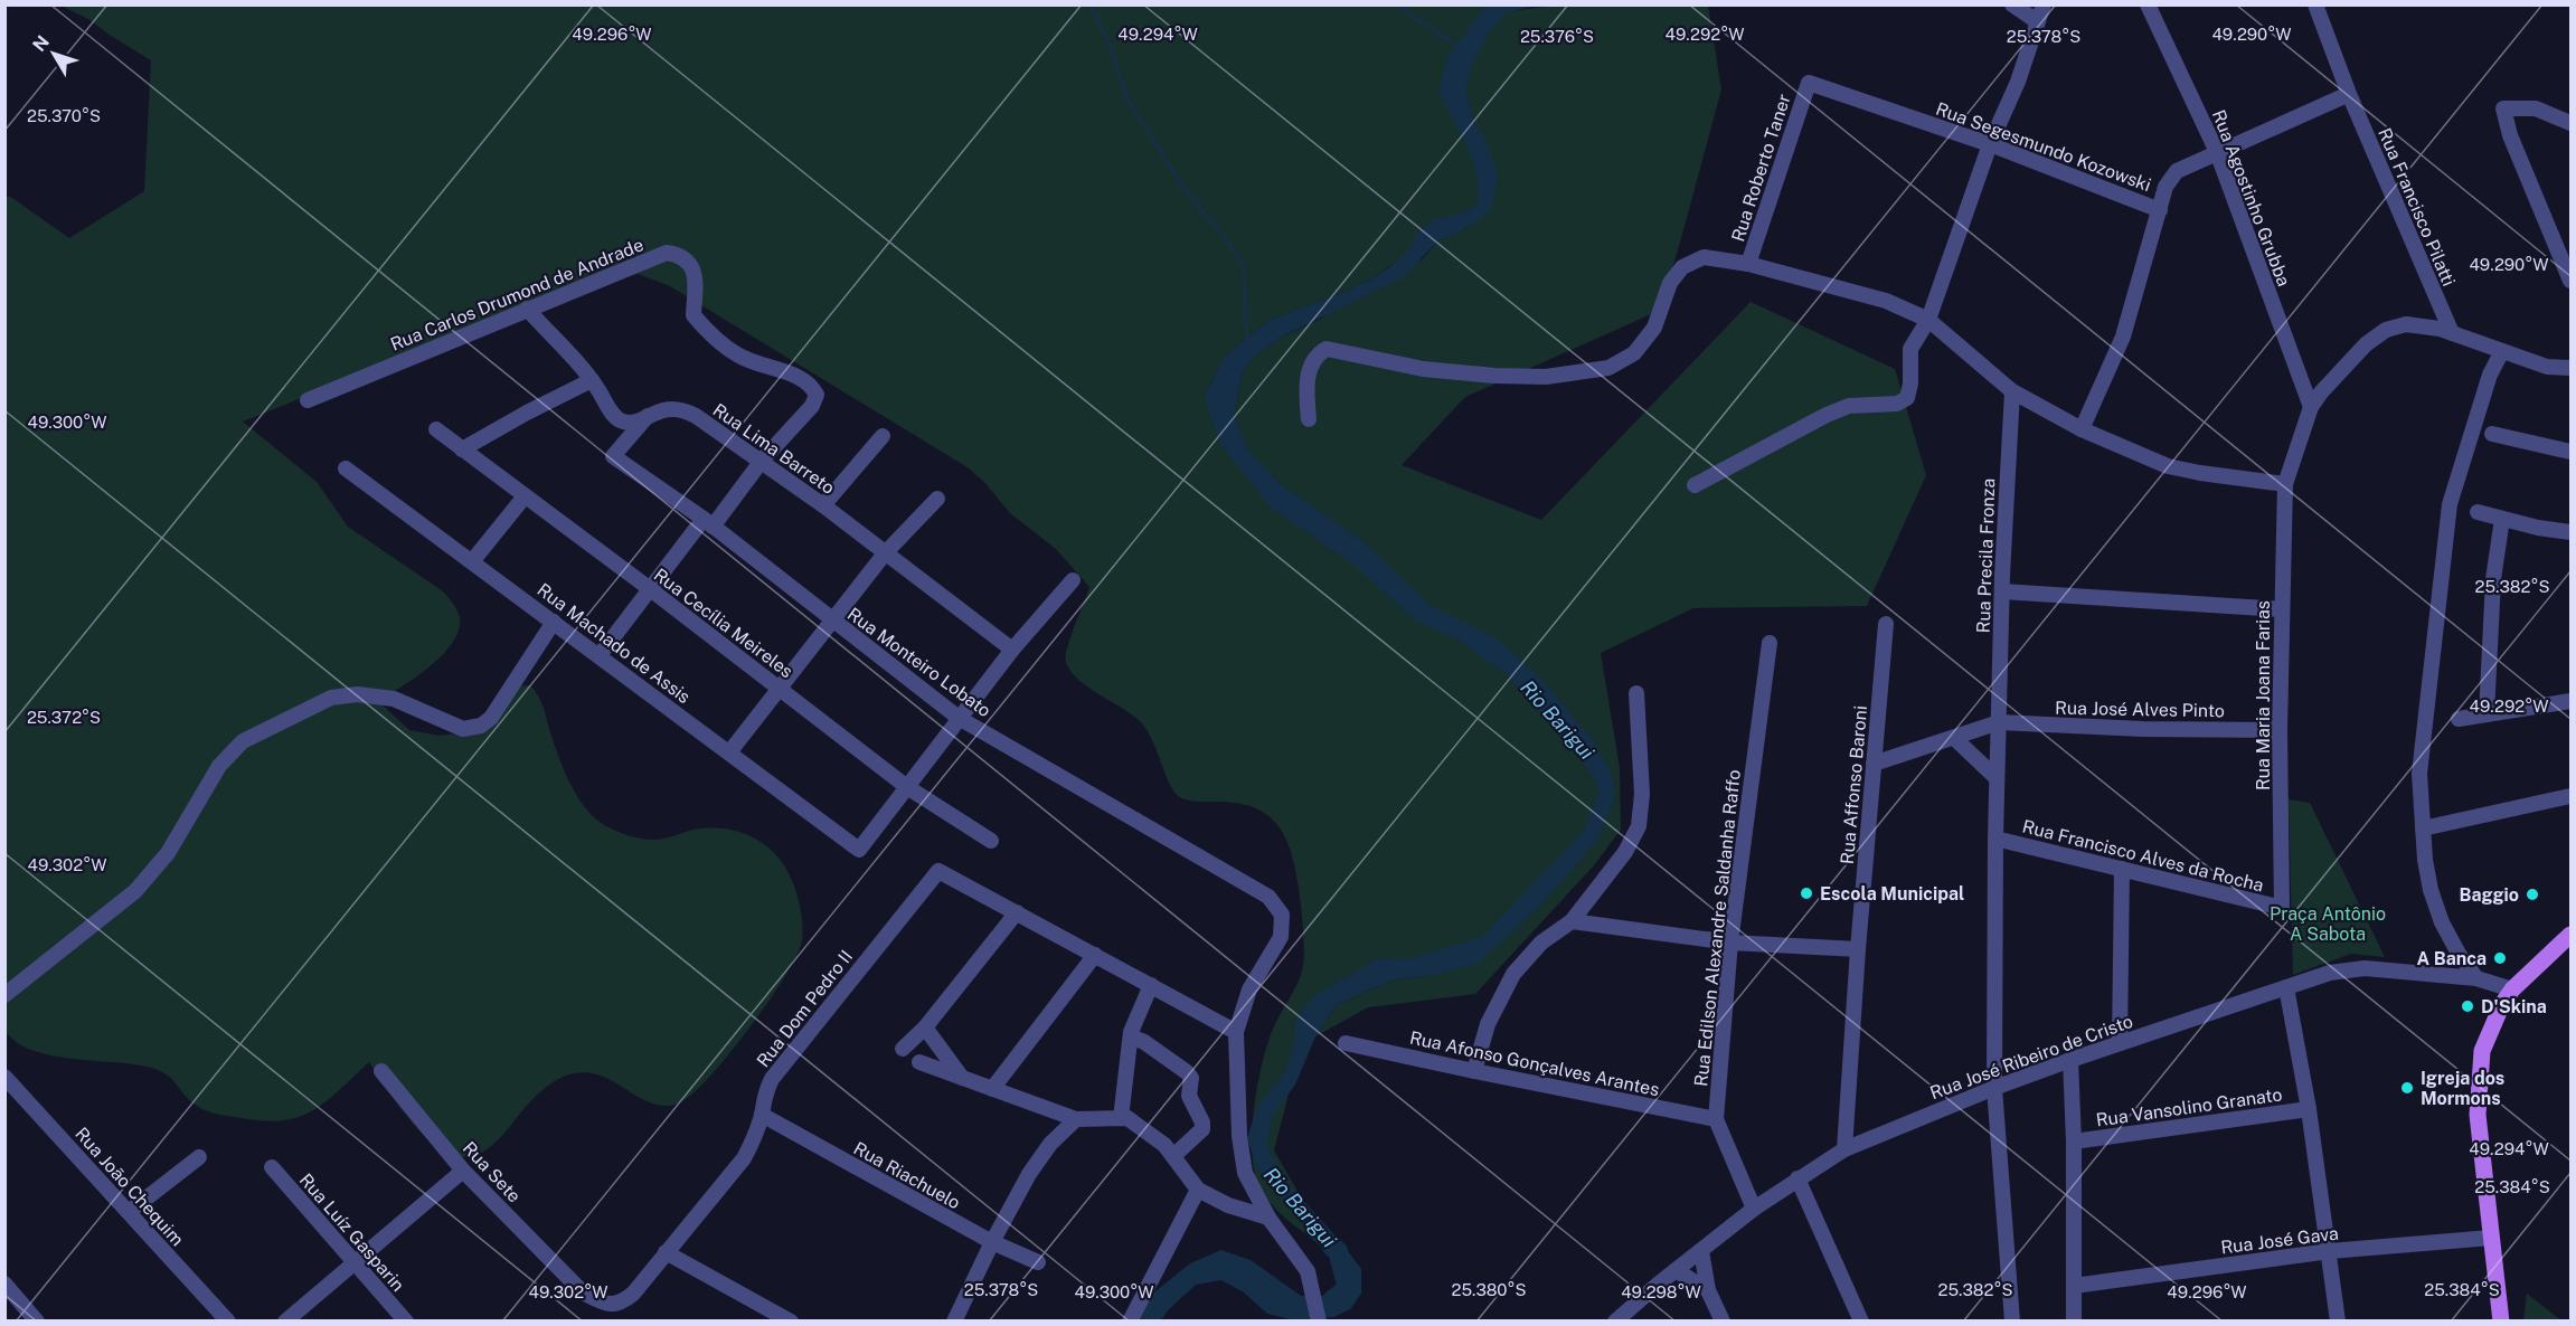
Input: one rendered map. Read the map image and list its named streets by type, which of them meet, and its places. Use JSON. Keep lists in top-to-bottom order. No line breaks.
{"streets":{"street":["Rua Segesmundo Kozowski","Rua Roberto Taner","Rua Agostinho Grubba","Rua Francisco Pilatti","Rua Carlos Drumond de Andrade","Rua Lima Barreto","Rua Precila Fronza","Rua Cecília Meireles","Rua Machado de Assis","Rua Monteiro Lobato","Rua Maria Joana Farias","Rua José Alves Pinto","Rua Affonso Baroni","Rua Francisco Alves da Rocha","Rua Edilson Alexandre Saldanha Raffo","Rua Dom Pedro II","Rua José Ribeiro de Cristo","Rua Afonso Gonçalves Arantes","Rua Vansolino Granato","Rua Sete","Rua Riachuelo","Rua João Chequim","Rua Luíz Gasparin","Rua José Gava"]},"crossings":[["Rua Segesmundo Kozowski","Rua Roberto Taner"],["Rua Segesmundo Kozowski","Rua Agostinho Grubba"],["Rua Segesmundo Kozowski","Rua Francisco Pilatti"],["Rua Agostinho Grubba","Rua Maria Joana Farias"],["Rua Francisco Pilatti","Rua Maria Joana Farias"],["Rua Carlos Drumond de Andrade","Rua Lima Barreto"],["Rua Lima Barreto","Rua Monteiro Lobato"],["Rua Precila Fronza","Rua José Alves Pinto"],["Rua Precila Fronza","Rua Francisco Alves da Rocha"],["Rua Precila Fronza","Rua José Ribeiro de Cristo"],["Rua Cecília Meireles","Rua Machado de Assis"],["Rua Maria Joana Farias","Rua José Alves Pinto"],["Rua Maria Joana Farias","Rua Francisco Alves da Rocha"],["Rua Affonso Baroni","Rua José Ribeiro de Cristo"],["Rua Edilson Alexandre Saldanha Raffo","Rua José Ribeiro de Cristo"],["Rua Edilson Alexandre Saldanha Raffo","Rua Afonso Gonçalves Arantes"],["Rua Dom Pedro II","Rua Sete"],["Rua Dom Pedro II","Rua Riachuelo"]],"water":["Rio Barigui"],"parks":["Praça Antônio A Sabota"],"places":["Escola Municipal","Baggio","A Banca","D'Skina","Igreja dos Mormons"],"north":"top left","coordinates":["49.290°W","49.296°W","49.294°W","49.292°W","25.376°S","25.378°S","25.370°S","49.300°W","25.382°S","25.372°S","49.302°W","25.384°S","25.380°S","49.298°W"]}
